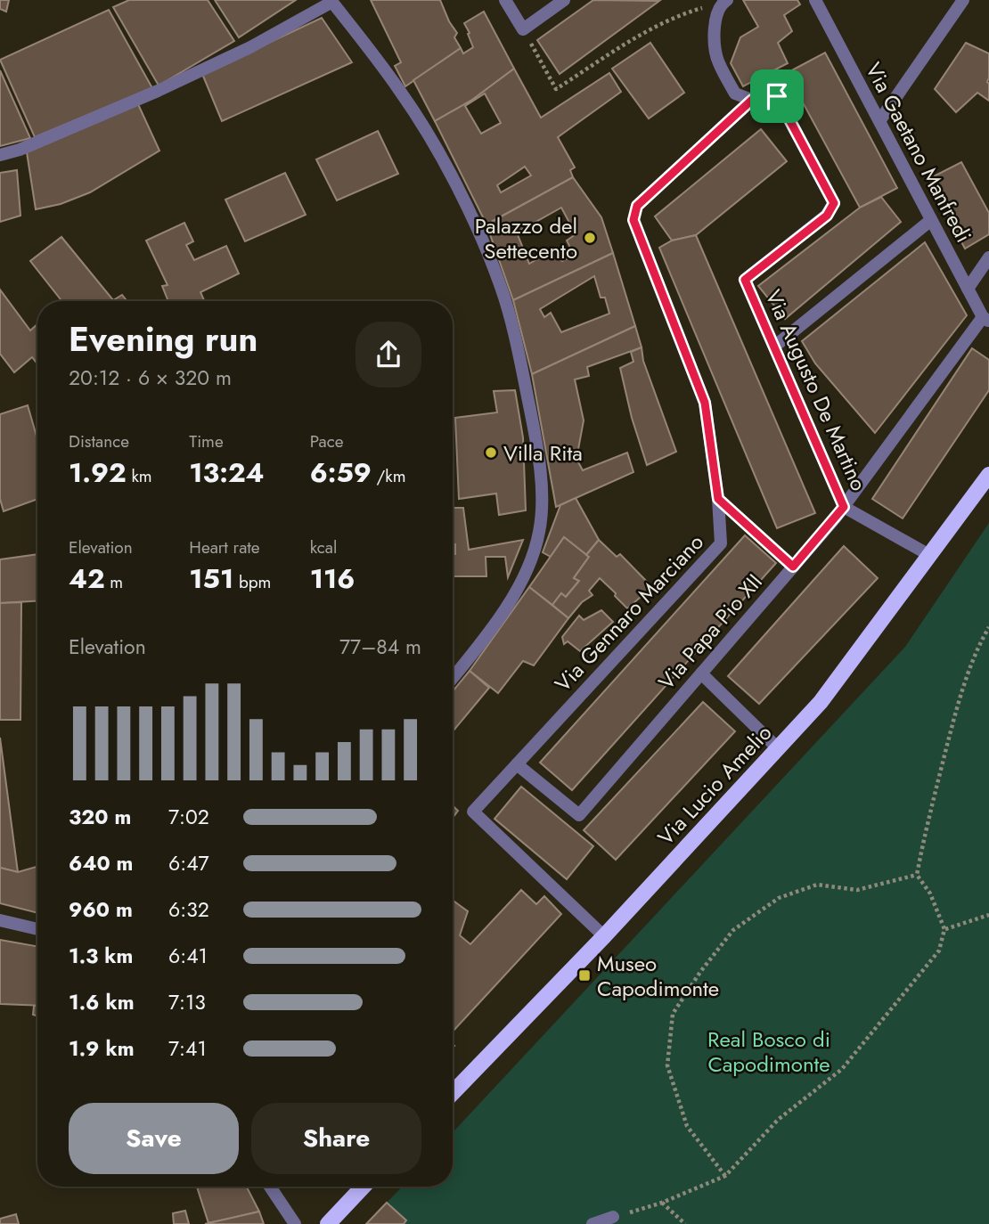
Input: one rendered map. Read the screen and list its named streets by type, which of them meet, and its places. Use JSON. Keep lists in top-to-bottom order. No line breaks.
{"streets":{"main road":["Via Lucio Amelio"],"street":["Via Gaetano Manfredi","Via Augusto De Martino","Via Gennaro Marciano","Via Papa Pio XII"]},"crossings":[["Via Gaetano Manfredi","Via Papa Pio XII"],["Via Augusto De Martino","Via Papa Pio XII"],["Via Augusto De Martino","Via Lucio Amelio"],["Via Gennaro Marciano","Via Papa Pio XII"],["Via Gennaro Marciano","Via Lucio Amelio"]],"parks":["Real Bosco di Capodimonte"],"places":{"other":["Palazzo del Settecento","Villa Rita"],"transit":["Museo Capodimonte"]},"page":{"heading":["Evening run","20:12 · 6 × 320 m"],"stats":[["Distance","1.92 km"],["Time","13:24"],["Pace","6:59 /km"],["Elevation","42 m"],["Heart rate","151 bpm"],["kcal","116"]],"chart":["Elevation","77–84 m"],"list":[{"name":"320 m","note":"7:02"},{"name":"640 m","note":"6:47"},{"name":"960 m","note":"6:32"},{"name":"1.3 km","note":"6:41"},{"name":"1.6 km","note":"7:13"},{"name":"1.9 km","note":"7:41"}],"buttons":["Save","Share"]}}
